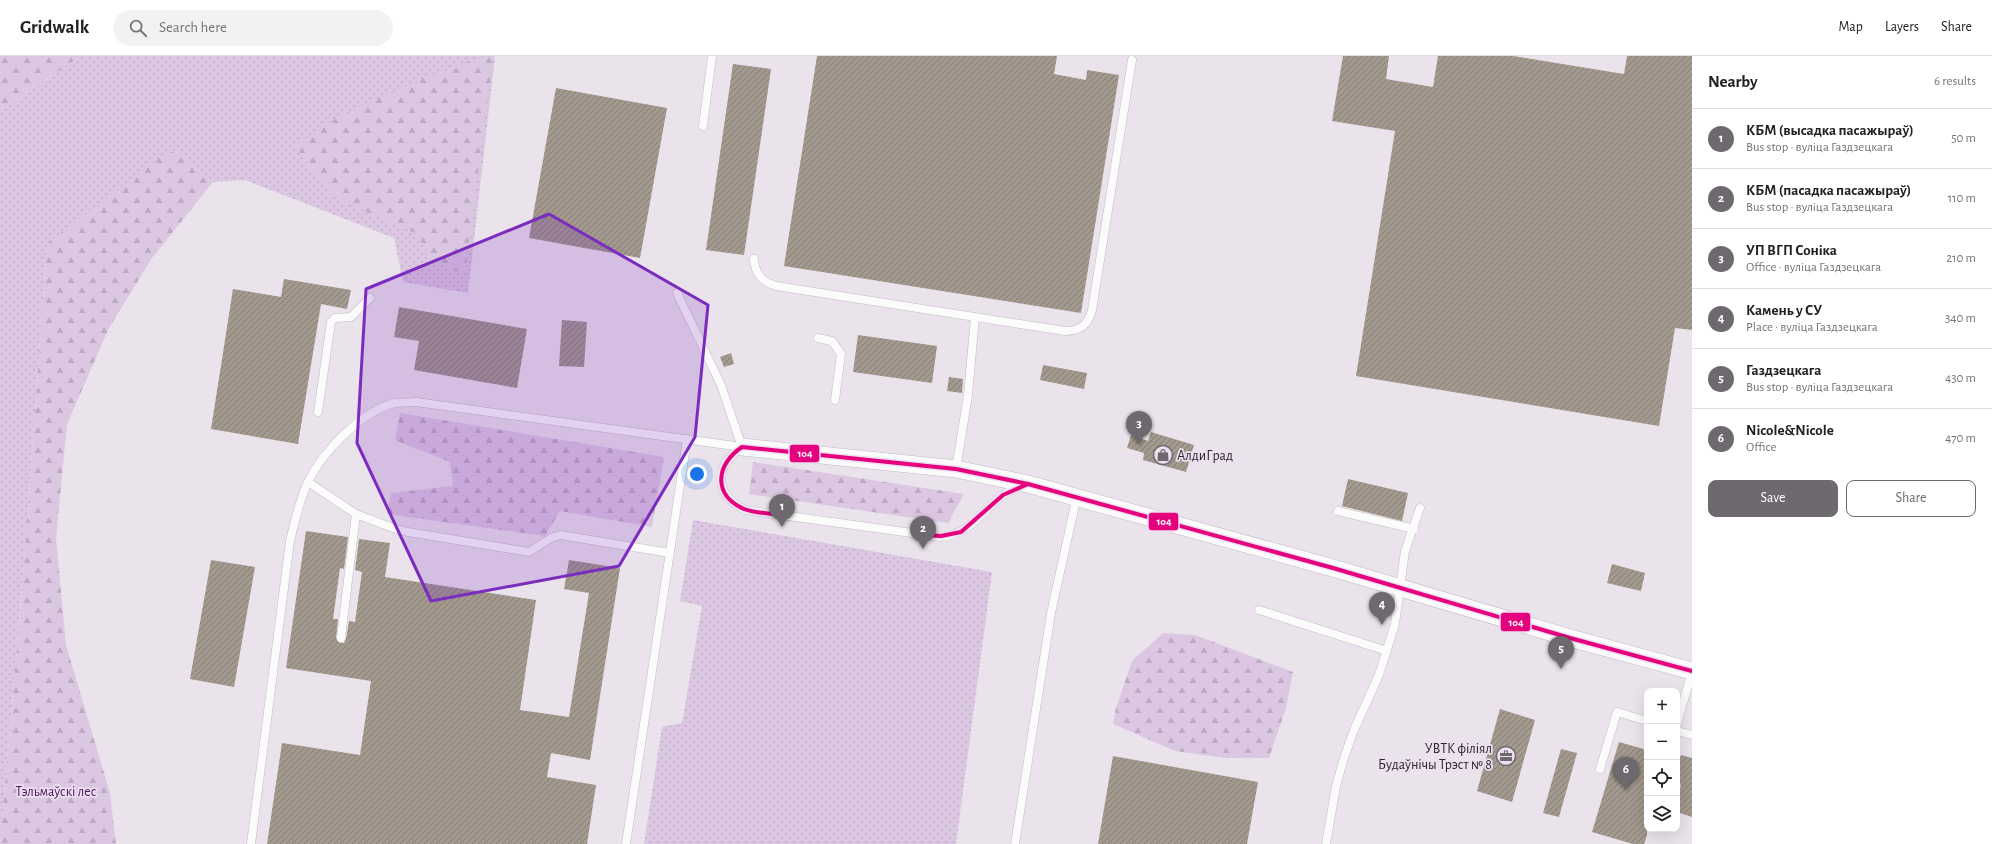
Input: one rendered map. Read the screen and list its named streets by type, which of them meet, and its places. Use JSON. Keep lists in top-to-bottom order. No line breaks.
{"parks":["Тэльмаўскі лес"],"places":{"shop":["АлдиГрад"],"office":["УВТК філіял Будаўнічы Трэст № 8"]},"lines":["transit line 104"],"page":{"header":"Gridwalk","search":"Search here","nav":["Map","Layers","Share"],"heading":["Nearby","6 results"],"list":[{"mark":"1","name":"КБМ (высадка пасажыраў)","note":"Bus stop · вуліца Газдзецкага","value":"50 m"},{"mark":"2","name":"КБМ (пасадка пасажыраў)","note":"Bus stop · вуліца Газдзецкага","value":"110 m"},{"mark":"3","name":"УП ВГП Соніка","note":"Office · вуліца Газдзецкага","value":"210 m"},{"mark":"4","name":"Камень у СУ","note":"Place · вуліца Газдзецкага","value":"340 m"},{"mark":"5","name":"Газдзецкага","note":"Bus stop · вуліца Газдзецкага","value":"430 m"},{"mark":"6","name":"Nicole&Nicole","note":"Office","value":"470 m"}],"pins":["3","1","2","4","5","6"],"buttons":["Save","Share"],"map_buttons":["+","−"]}}
